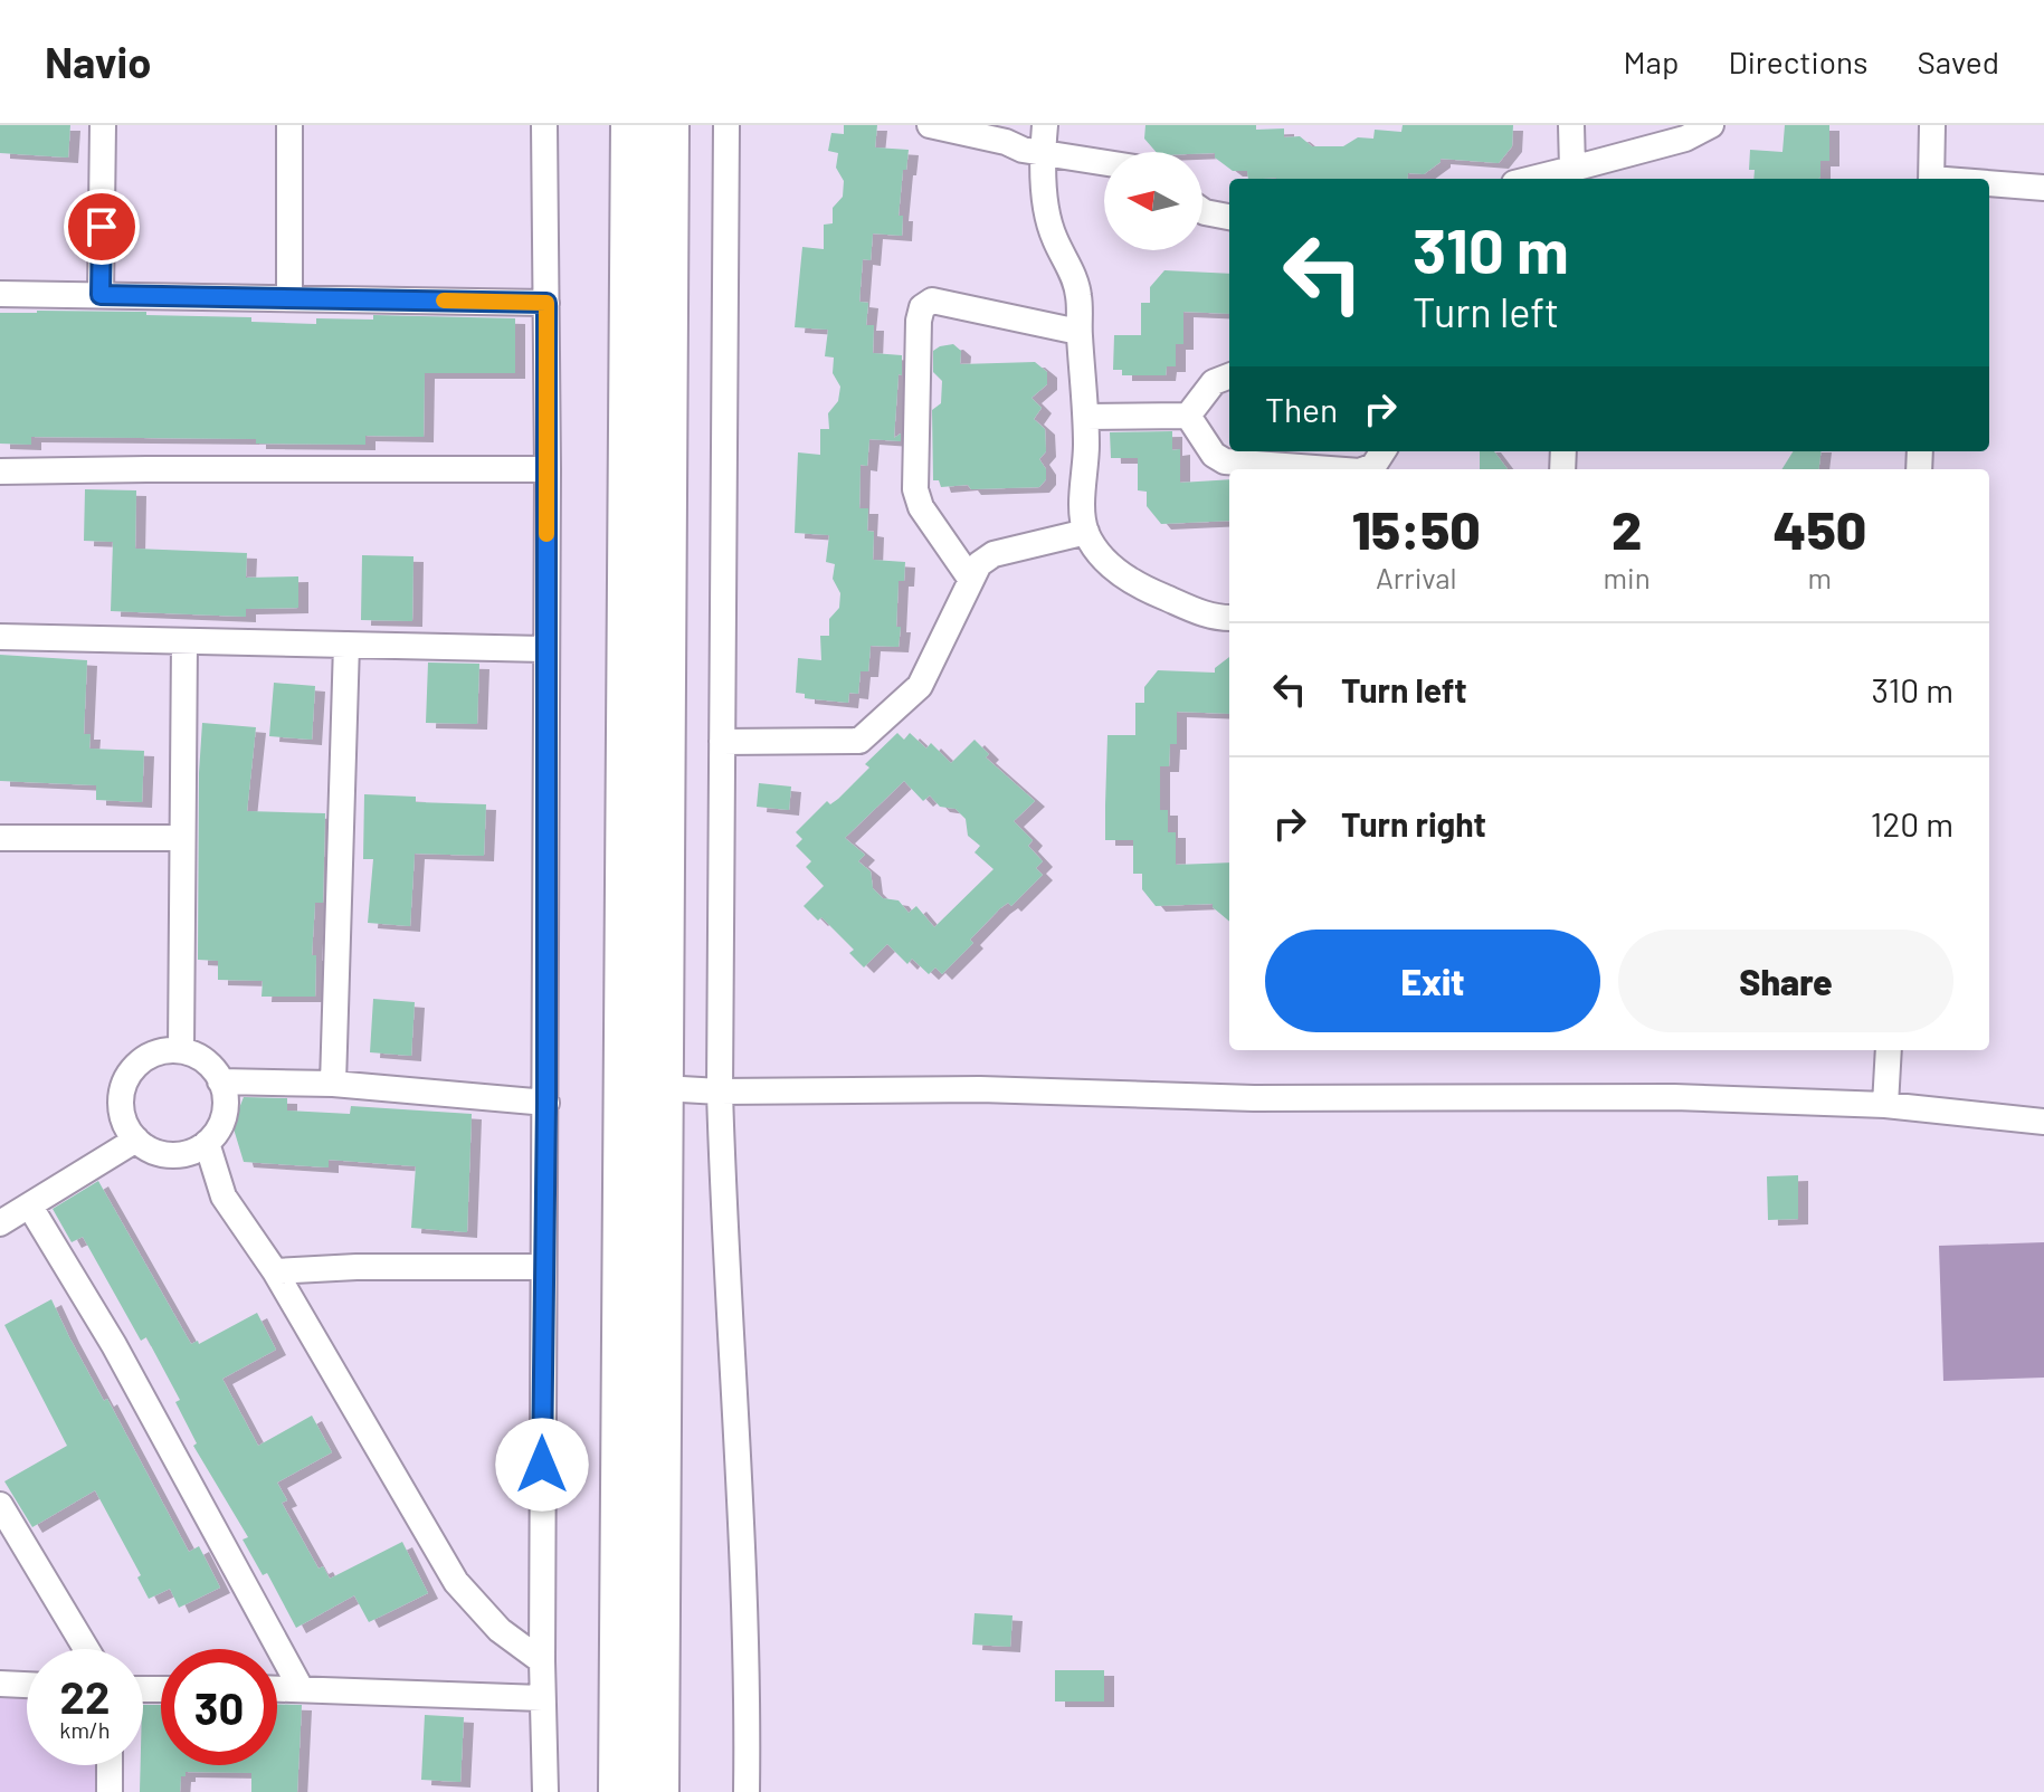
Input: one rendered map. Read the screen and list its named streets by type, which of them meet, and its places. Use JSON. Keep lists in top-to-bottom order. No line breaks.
{"north":"left","page":{"header":"Navio","nav":["Map","Directions","Saved"],"turn":["310 m","Turn left"],"then":"Then","eta":["15:50","Arrival","2","min","450","m"],"list":[{"name":"Turn left","value":"310 m"},{"name":"Turn right","value":"120 m"}],"buttons":["Exit","Share"],"speed":"22 km/h","limit":"30"}}
